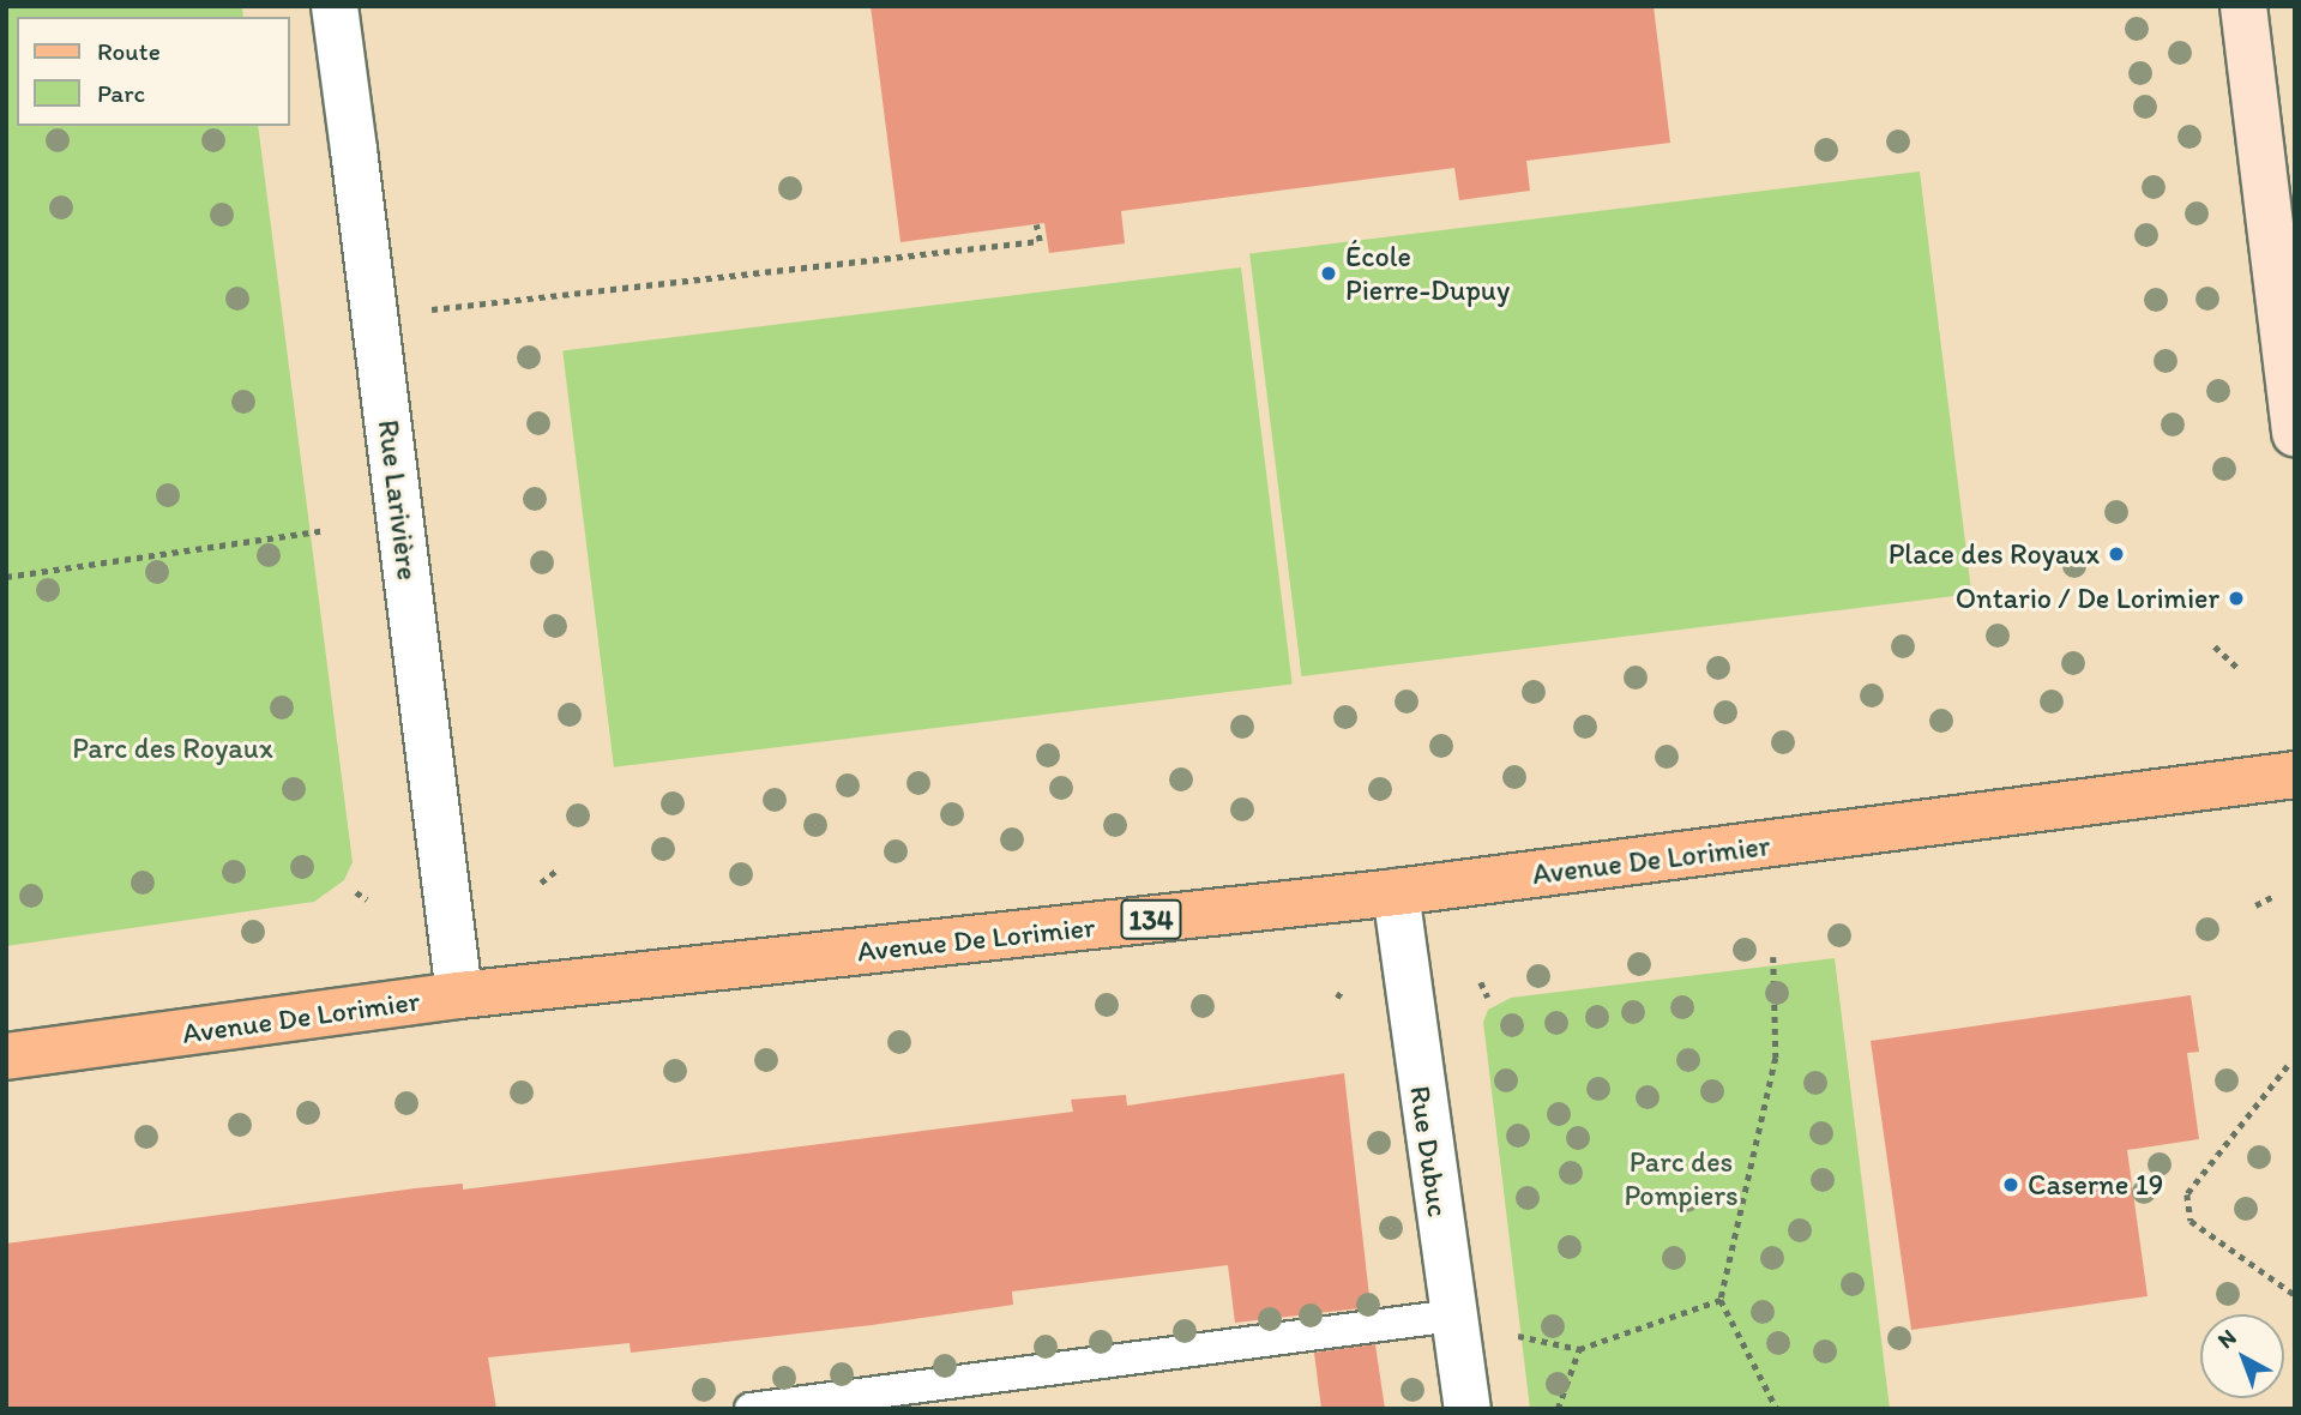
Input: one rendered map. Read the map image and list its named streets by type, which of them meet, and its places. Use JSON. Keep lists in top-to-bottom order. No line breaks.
{"streets":{"main road":["Avenue De Lorimier","134"],"street":["Rue Larivière","Rue Dubuc"]},"crossings":[["Rue Larivière","Avenue De Lorimier"],["Avenue De Lorimier","Rue Dubuc"]],"parks":["Parc des Royaux","Parc des Pompiers"],"places":["École Pierre-Dupuy","Place des Royaux","Ontario / De Lorimier","Caserne 19"],"legend":["Route","Parc"],"north":"top left"}
